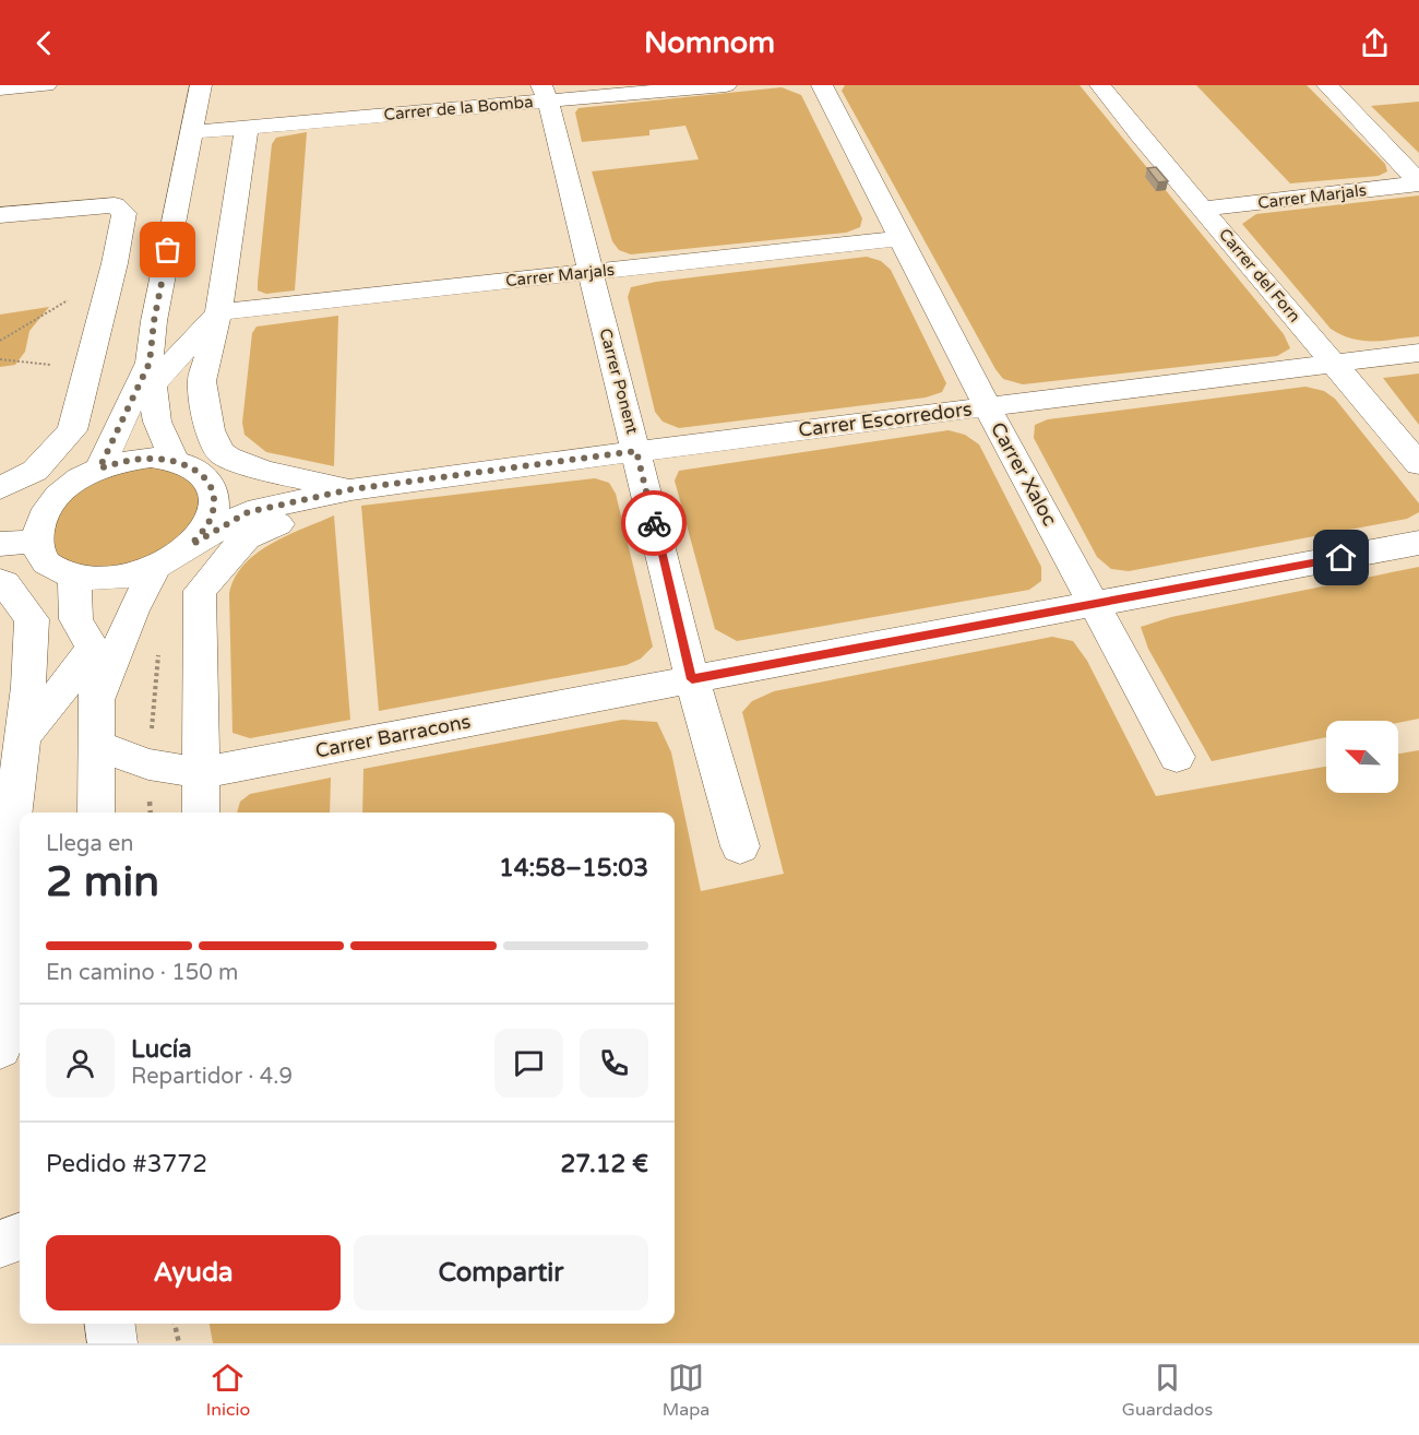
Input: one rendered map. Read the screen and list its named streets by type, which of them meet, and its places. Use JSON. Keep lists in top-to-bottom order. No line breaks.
{"streets":{"street":["Carrer de la Bomba","Carrer Marjals","Carrer del Forn","Carrer Ponent","Carrer Escorredors","Carrer Xaloc","Carrer Barracons"]},"crossings":[["Carrer de la Bomba","Carrer Ponent"],["Carrer de la Bomba","Carrer Escorredors"],["Carrer Marjals","Carrer del Forn"],["Carrer Marjals","Carrer Ponent"],["Carrer Marjals","Carrer Escorredors"],["Carrer Marjals","Carrer Xaloc"],["Carrer del Forn","Carrer Escorredors"],["Carrer Ponent","Carrer Escorredors"],["Carrer Ponent","Carrer Barracons"],["Carrer Escorredors","Carrer Xaloc"],["Carrer Xaloc","Carrer Barracons"]],"north":"top left","page":{"header":"Nomnom","heading":["2 min","Llega en","14:58–15:03"],"panel":["Lucía","Repartidor · 4.9","Pedido #3772","27.12 €"],"bar":"En camino · 150 m","buttons":["Ayuda","Compartir"],"tabs":["Inicio","Mapa","Guardados"]}}
